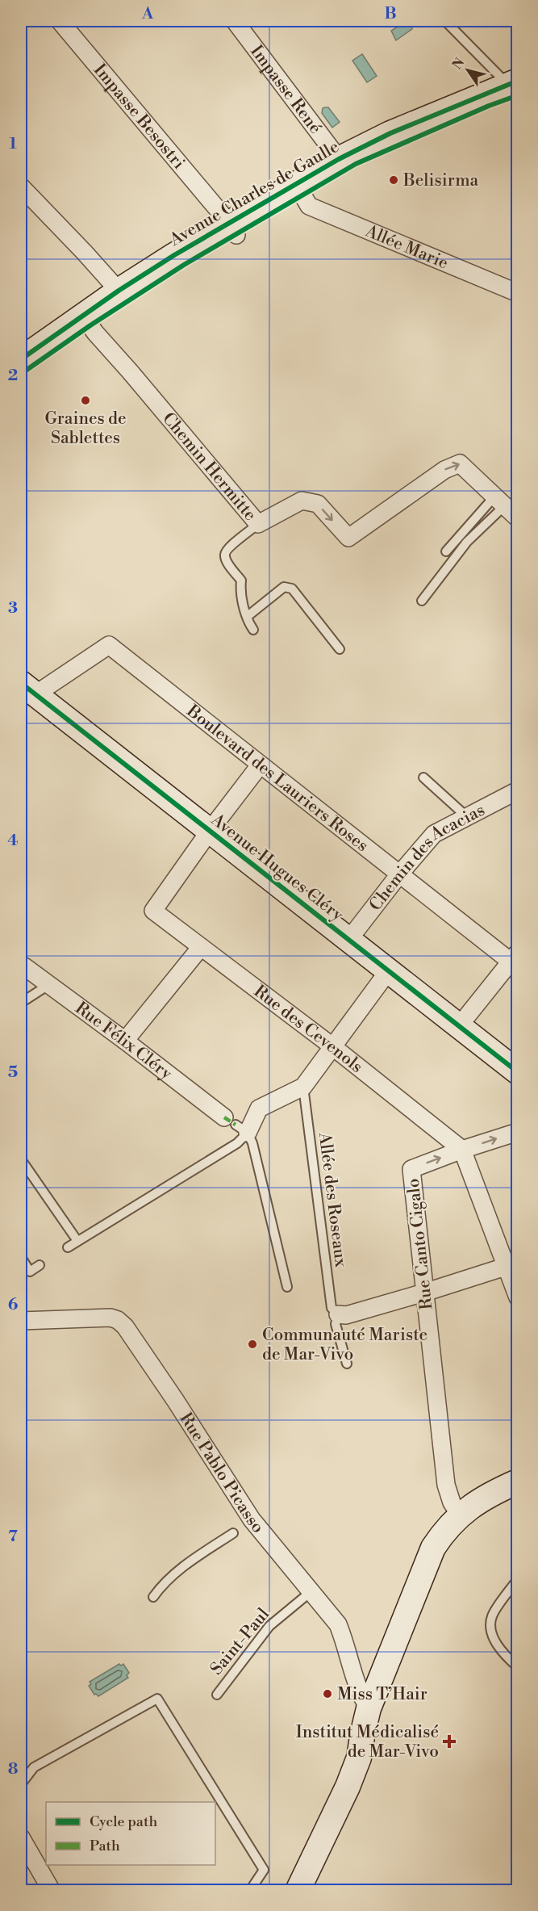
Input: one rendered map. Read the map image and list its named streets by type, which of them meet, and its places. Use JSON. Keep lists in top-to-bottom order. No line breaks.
{"streets":{"street":["Impasse René","Impasse Besostri","Avenue Charles de Gaulle","Allée Marie","Chemin Hermitte","Boulevard des Lauriers Roses","Chemin des Acacias","Avenue Hugues Cléry","Rue des Cevenols","Rue Félix Cléry","Rue Canto Cigalo","Rue Pablo Picasso"],"lane":["Allée des Roseaux","Saint-Paul"]},"crossings":[["Impasse René","Avenue Charles de Gaulle"],["Impasse Besostri","Avenue Charles de Gaulle"],["Avenue Charles de Gaulle","Allée Marie"],["Avenue Charles de Gaulle","Chemin Hermitte"],["Boulevard des Lauriers Roses","Chemin des Acacias"],["Boulevard des Lauriers Roses","Avenue Hugues Cléry"],["Chemin des Acacias","Avenue Hugues Cléry"],["Avenue Hugues Cléry","Rue des Cevenols"],["Rue des Cevenols","Rue Canto Cigalo"],["Rue Pablo Picasso","Saint-Paul"]],"one_way":["Chemin Hermitte"],"places":{"other":["Belisirma","Graines de Sablettes","Communauté Mariste de Mar-Vivo","Miss T’Hair"],"health":["Institut Médicalisé de Mar-Vivo"]},"legend":["Cycle path","Path"],"north":"top left","grid":{"columns":["A","B"],"rows":["1","2","3","4","5","6","7","8"]}}
